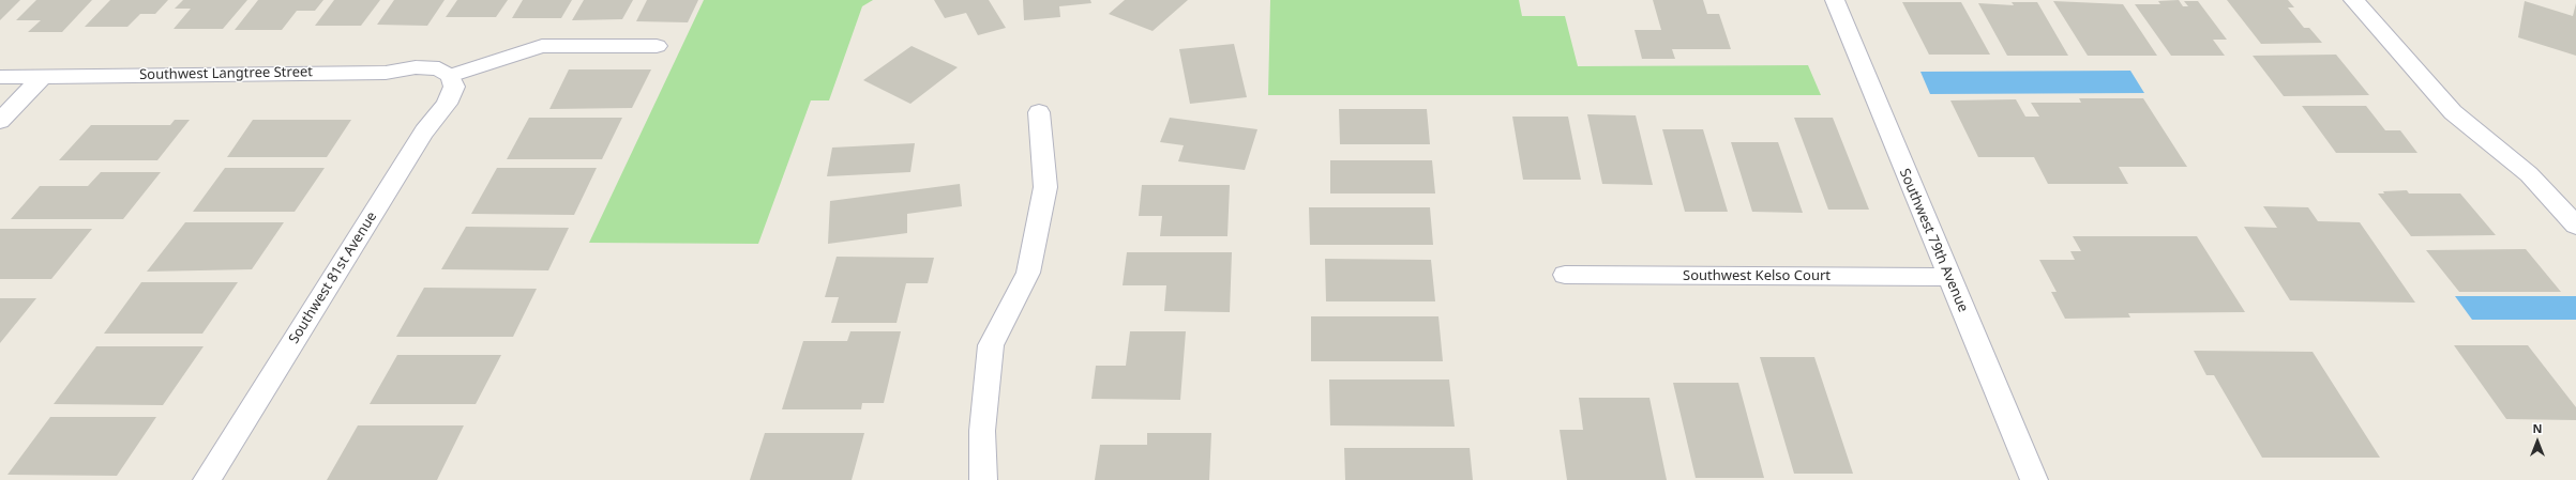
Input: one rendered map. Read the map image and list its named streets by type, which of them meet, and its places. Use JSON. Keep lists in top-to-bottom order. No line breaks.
{"streets":{"street":["Southwest Langtree Street","Southwest 79th Avenue","Southwest Kelso Court","Southwest 81st Avenue"]},"crossings":[["Southwest Langtree Street","Southwest 81st Avenue"],["Southwest 79th Avenue","Southwest Kelso Court"]],"north":"top"}
